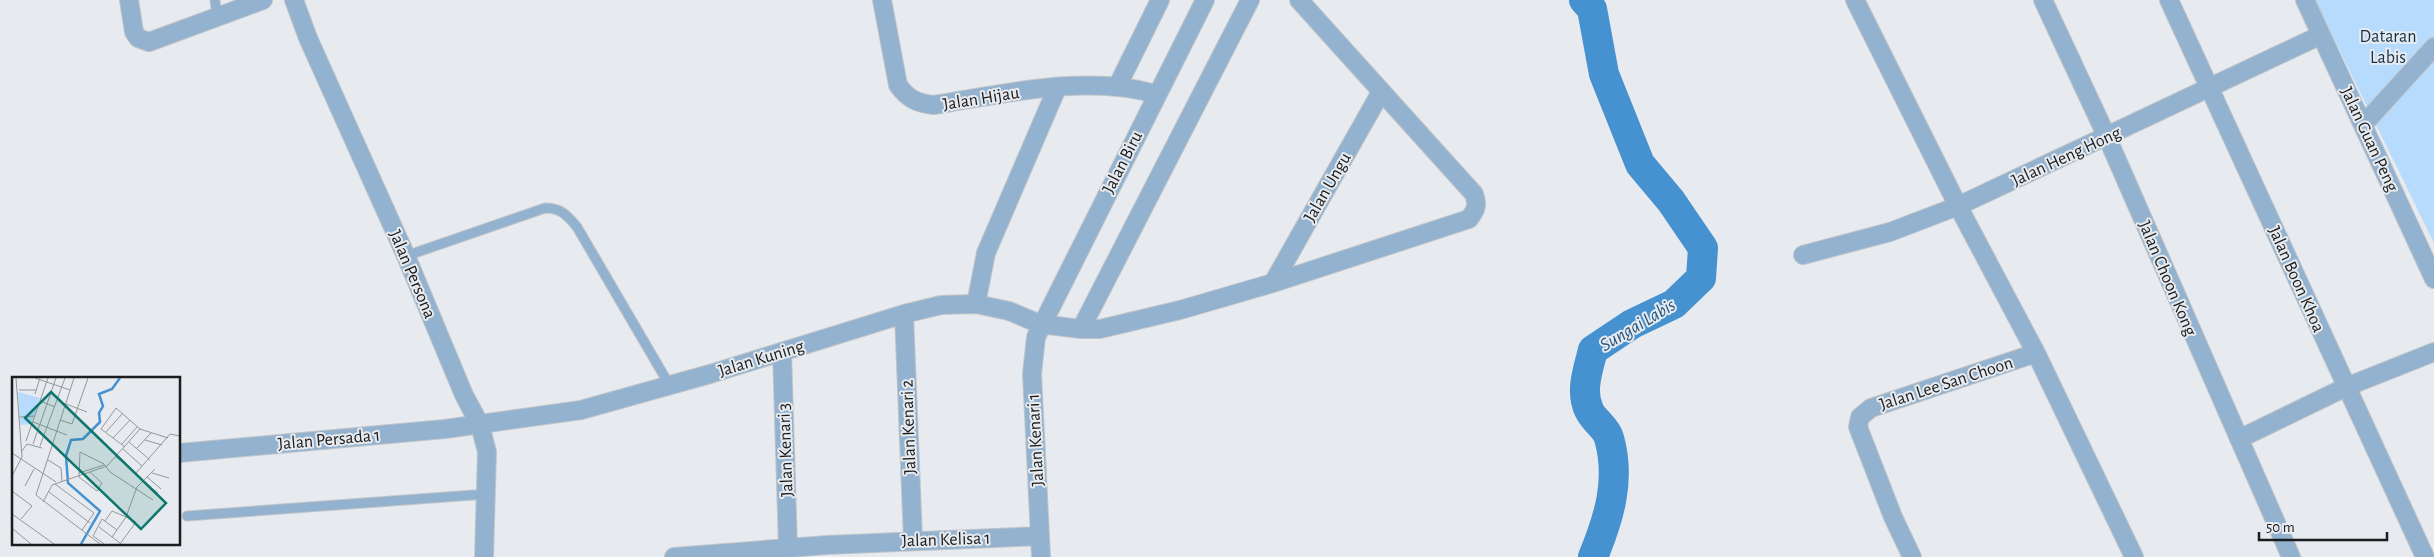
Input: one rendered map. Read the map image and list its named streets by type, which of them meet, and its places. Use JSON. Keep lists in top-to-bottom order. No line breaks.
{"streets":{"street":["Jalan Hijau","Jalan Guan Peng","Jalan Heng Hong","Jalan Biru","Jalan Ungu","Jalan Persona","Jalan Choon Kong","Jalan Boon Khoa","Jalan Kuning","Jalan Lee San Choon","Jalan Kenari 2","Jalan Persada 1","Jalan Kenari 1","Jalan Kenari 3","Jalan Kelisa 1"]},"crossings":[["Jalan Hijau","Jalan Biru"],["Jalan Guan Peng","Jalan Heng Hong"],["Jalan Heng Hong","Jalan Choon Kong"],["Jalan Heng Hong","Jalan Boon Khoa"],["Jalan Biru","Jalan Kuning"],["Jalan Biru","Jalan Kenari 1"],["Jalan Ungu","Jalan Kuning"],["Jalan Persona","Jalan Kuning"],["Jalan Persona","Jalan Persada 1"],["Jalan Kuning","Jalan Kenari 2"],["Jalan Kuning","Jalan Persada 1"],["Jalan Kuning","Jalan Kenari 1"],["Jalan Kuning","Jalan Kenari 3"],["Jalan Kenari 2","Jalan Kelisa 1"],["Jalan Kenari 1","Jalan Kelisa 1"],["Jalan Kenari 3","Jalan Kelisa 1"]],"water":["Sungai Labis"],"parks":["Dataran Labis"],"scale_bar":"50 m"}
